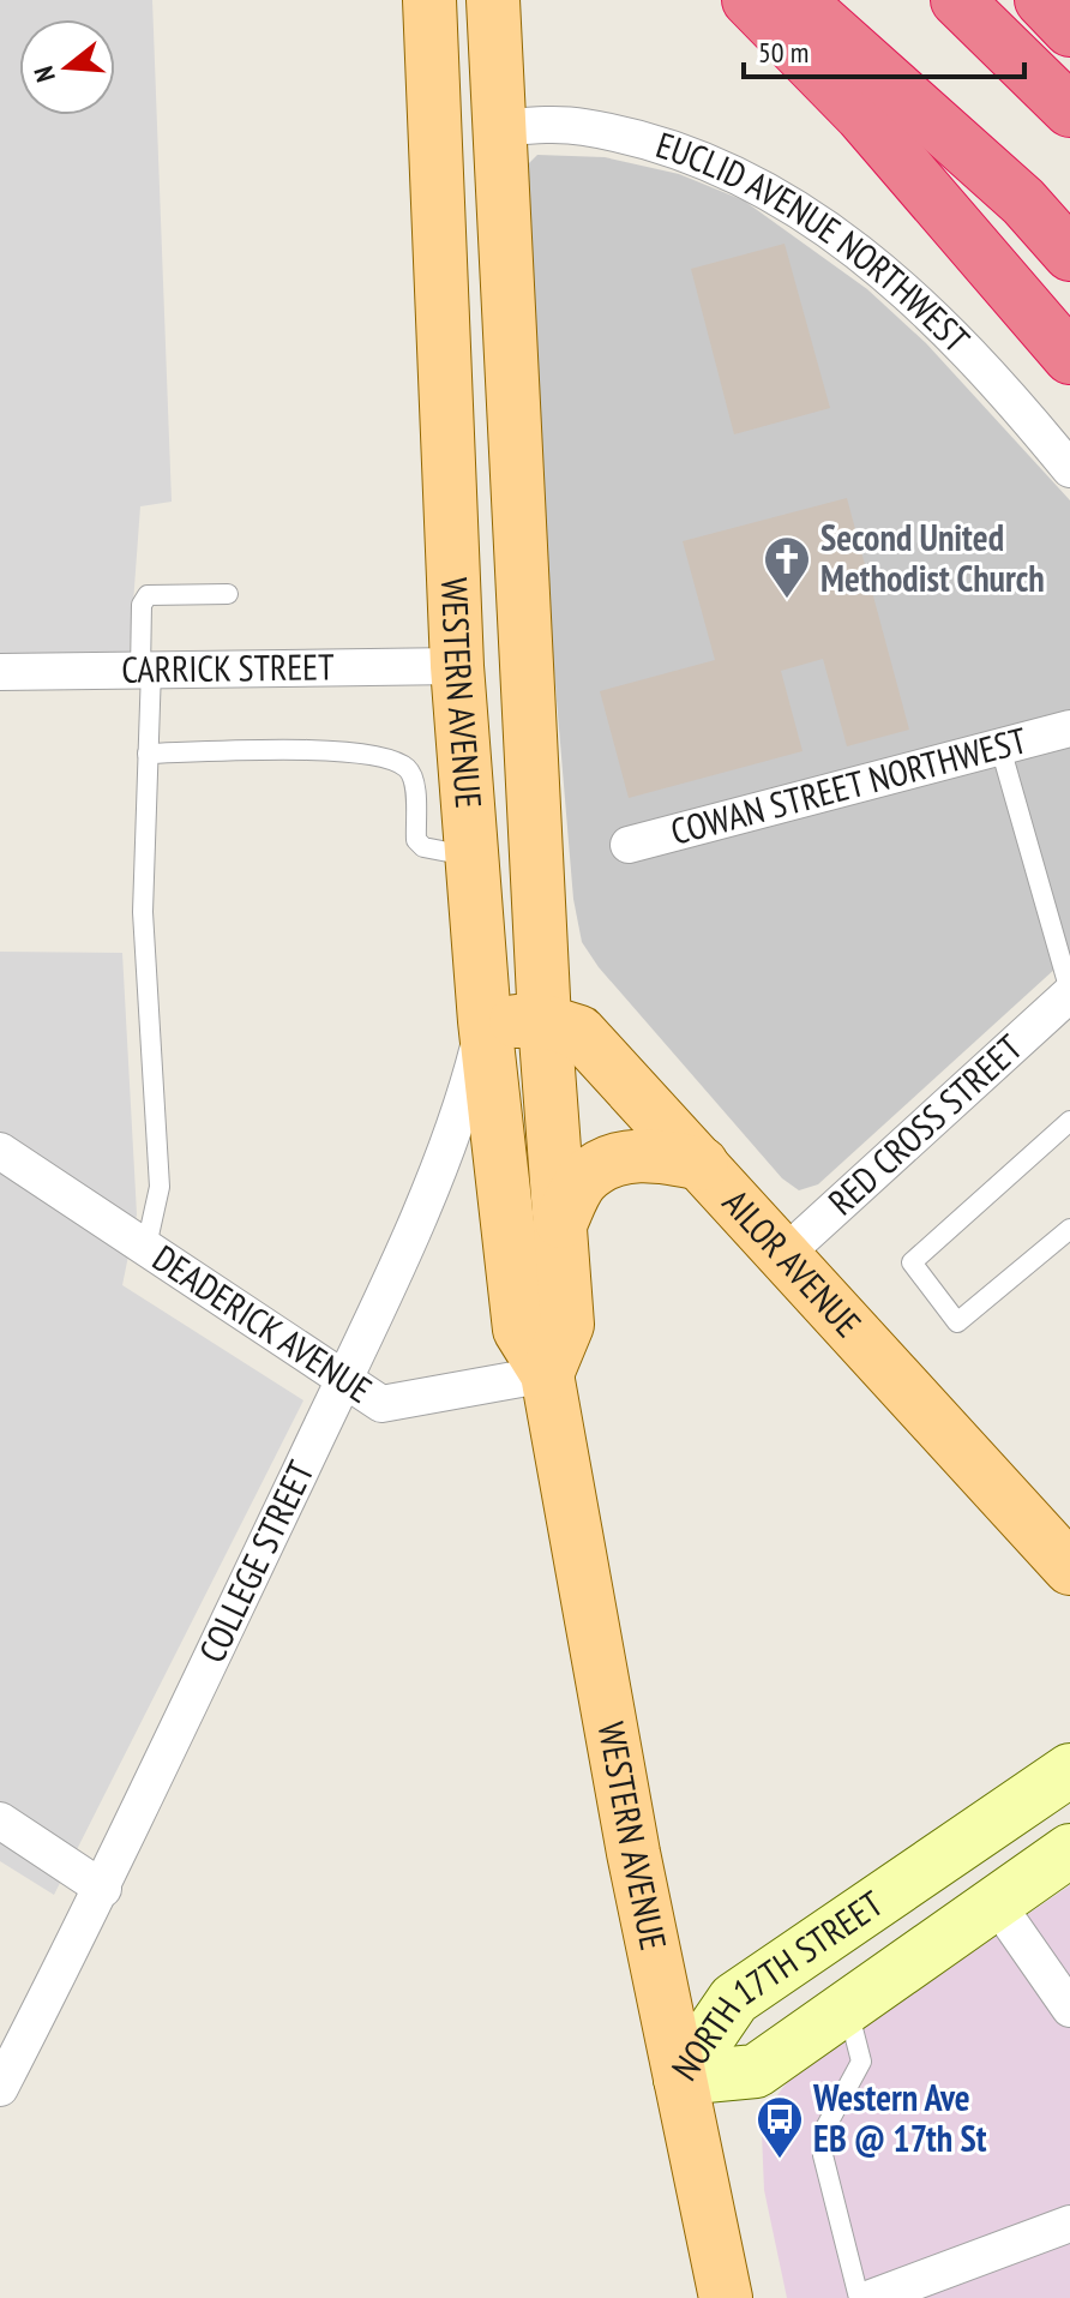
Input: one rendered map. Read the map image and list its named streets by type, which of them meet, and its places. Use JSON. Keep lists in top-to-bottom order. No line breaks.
{"streets":{"main road":["WESTERN AVENUE","AILOR AVENUE","NORTH 17TH STREET"],"street":["EUCLID AVENUE NORTHWEST","CARRICK STREET","COWAN STREET NORTHWEST","RED CROSS STREET","DEADERICK AVENUE","COLLEGE STREET"]},"crossings":[["EUCLID AVENUE NORTHWEST","WESTERN AVENUE"],["CARRICK STREET","WESTERN AVENUE"],["WESTERN AVENUE","AILOR AVENUE"],["WESTERN AVENUE","DEADERICK AVENUE"],["WESTERN AVENUE","COLLEGE STREET"],["WESTERN AVENUE","NORTH 17TH STREET"],["RED CROSS STREET","AILOR AVENUE"],["AILOR AVENUE","COLLEGE STREET"],["DEADERICK AVENUE","COLLEGE STREET"]],"places":{"church":["Second United Methodist Church"],"bus stop":["Western Ave EB @ 17th St"]},"scale_bar":"50 m","north":"left"}
